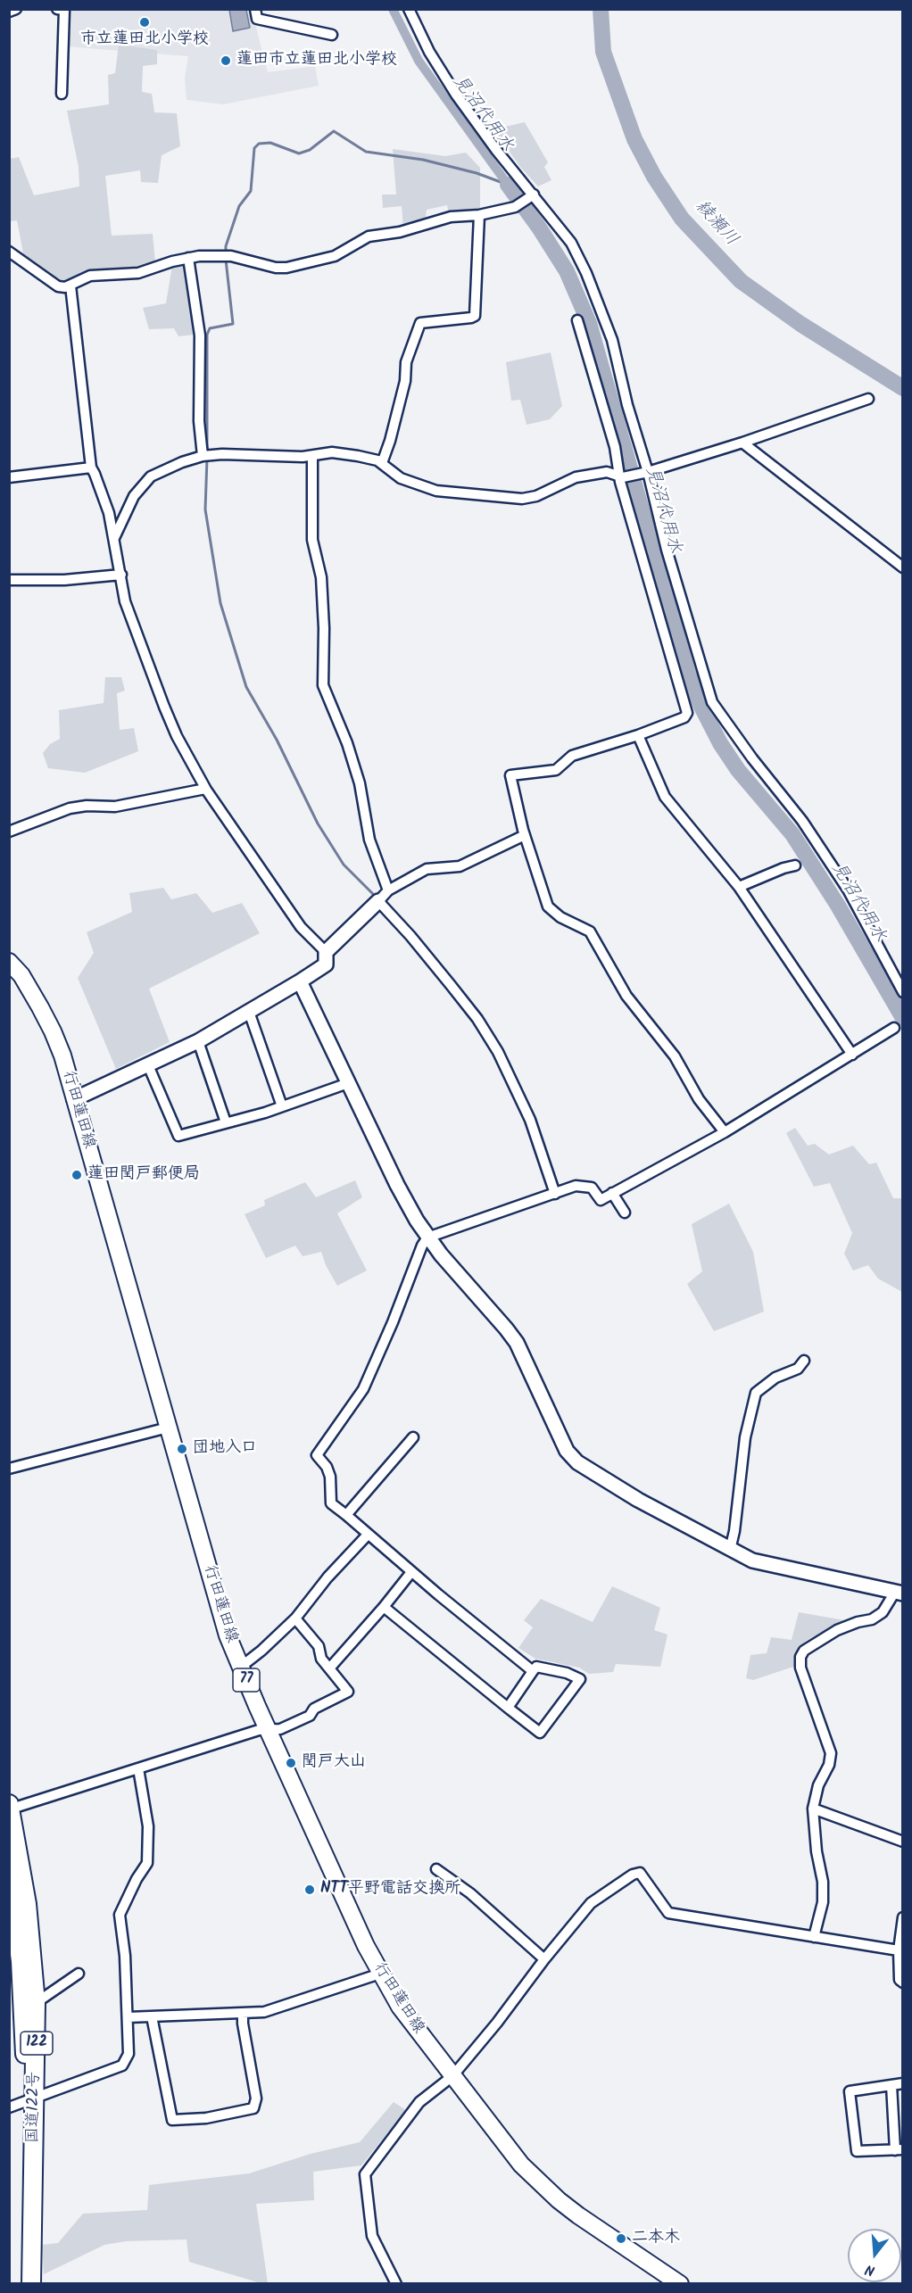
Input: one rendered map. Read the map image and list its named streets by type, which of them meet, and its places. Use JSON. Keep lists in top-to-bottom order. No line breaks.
{"streets":{"highway":["122","国道122号"],"main road":["行田蓮田線","77"]},"water":["見沼代用水","綾瀬川"],"places":["市立蓮田北小学校","蓮田市立蓮田北小学校","蓮田閏戸郵便局","団地入口","閏戸大山","NTT平野電話交換所","二本木"],"north":"bottom"}
